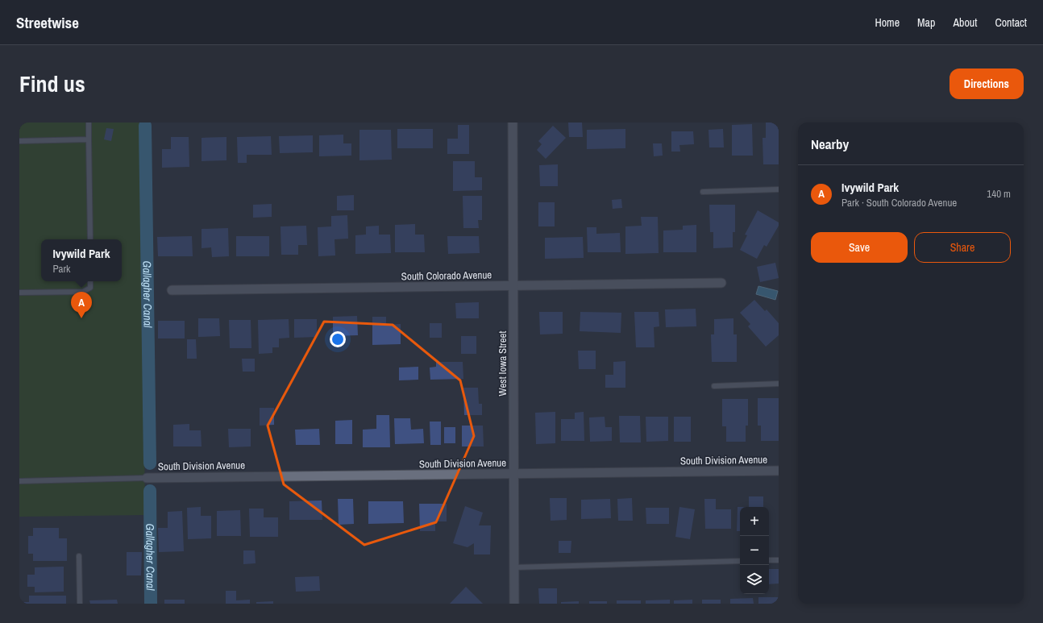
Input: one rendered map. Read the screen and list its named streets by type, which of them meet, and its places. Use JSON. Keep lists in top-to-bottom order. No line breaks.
{"streets":{"street":["South Colorado Avenue","West Iowa Street","South Division Avenue"]},"crossings":[["South Colorado Avenue","West Iowa Street"],["West Iowa Street","South Division Avenue"]],"water":["Gallagher Canal"],"page":{"header":"Streetwise","nav":["Home","Map","About","Contact"],"title":"Find us","buttons":["Directions",["Save","Share"]],"heading":"Nearby","list":[{"mark":"A","name":"Ivywild Park","note":"Park · South Colorado Avenue","value":"140 m"}],"popup":["Ivywild Park","Park"],"pins":"A","map_buttons":["+","−"]}}
